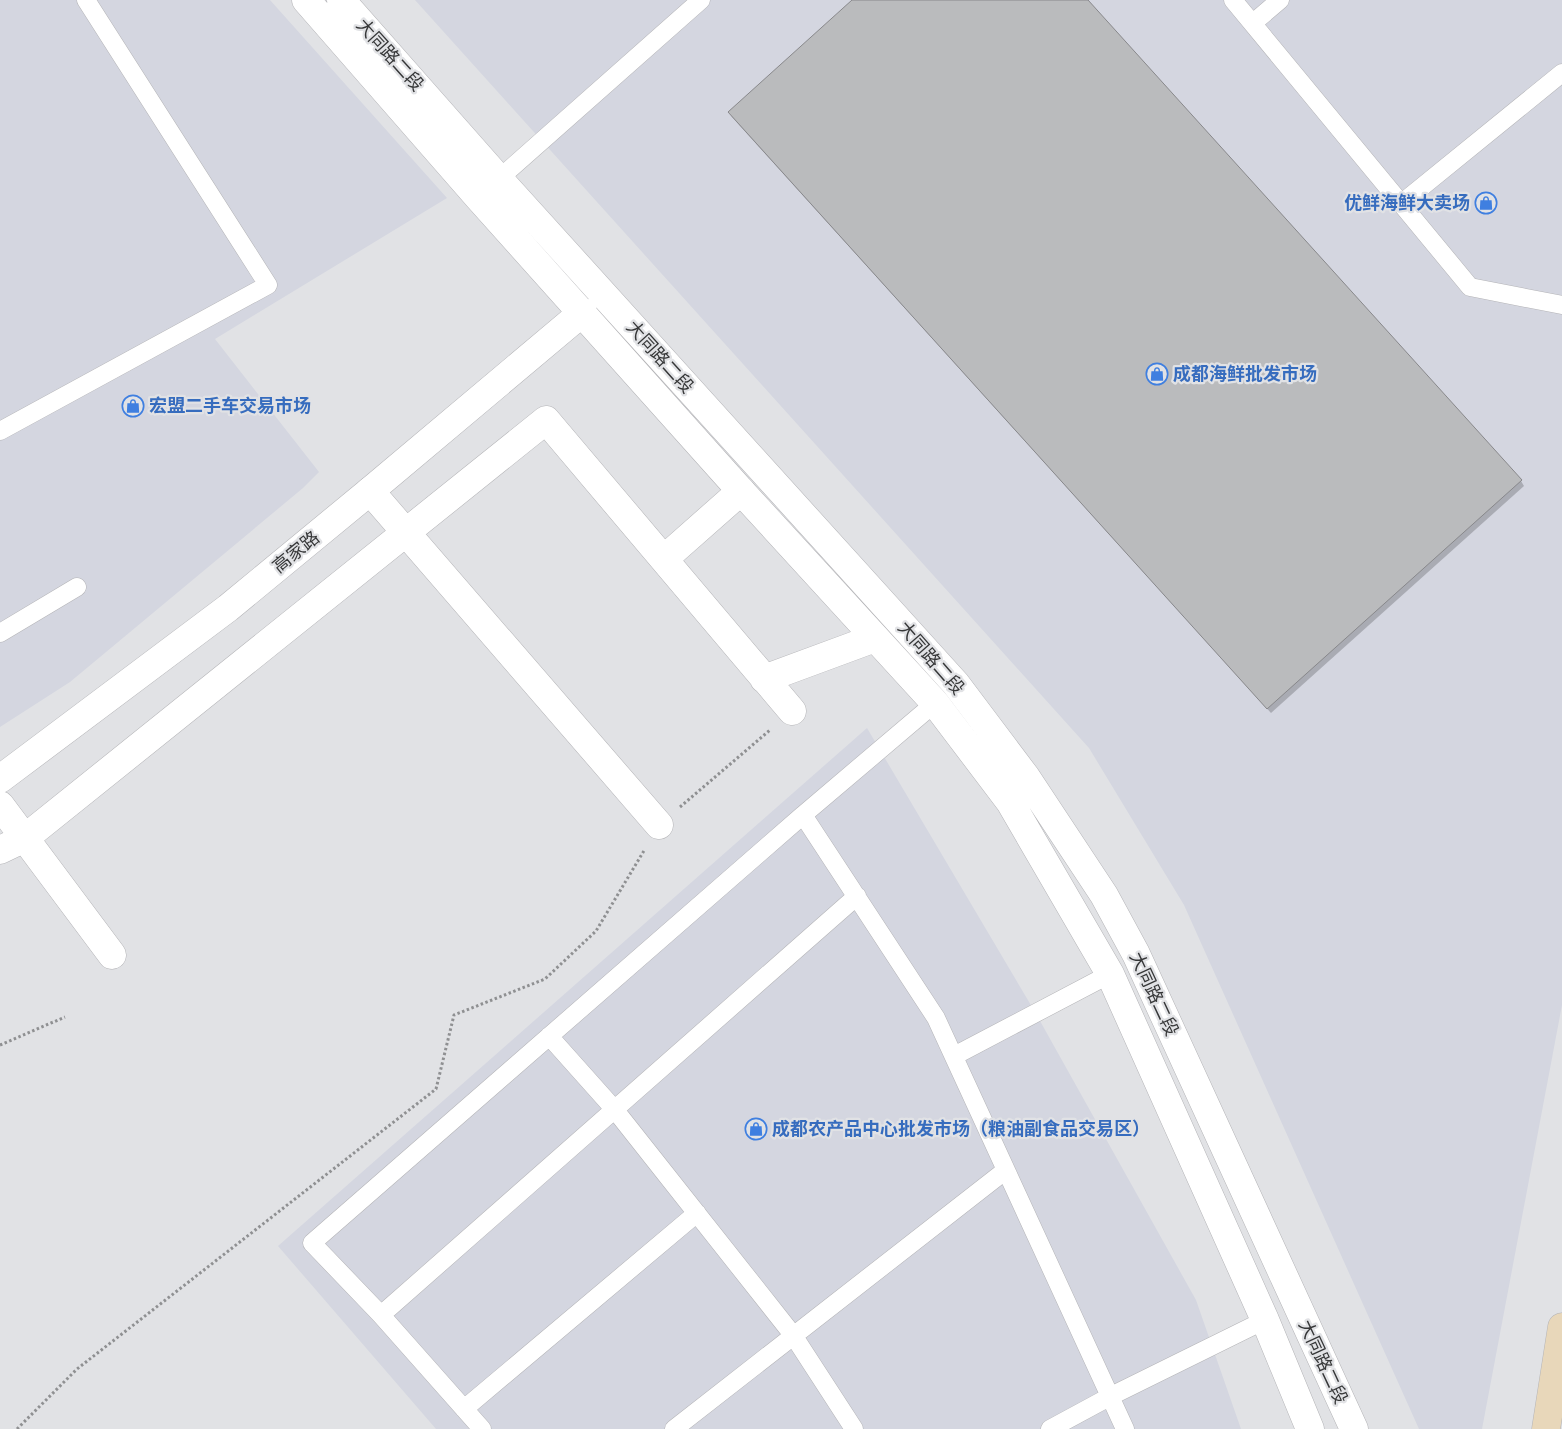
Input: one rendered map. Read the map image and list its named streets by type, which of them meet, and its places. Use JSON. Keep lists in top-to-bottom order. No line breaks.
{"streets":{"street":["大同路二段","高家路"]},"crossings":[["大同路二段","高家路"]],"places":{"shop":["优鲜海鲜大卖场","成都海鲜批发市场","宏盟二手车交易市场","成都农产品中心批发市场（粮油副食品交易区）"]}}
